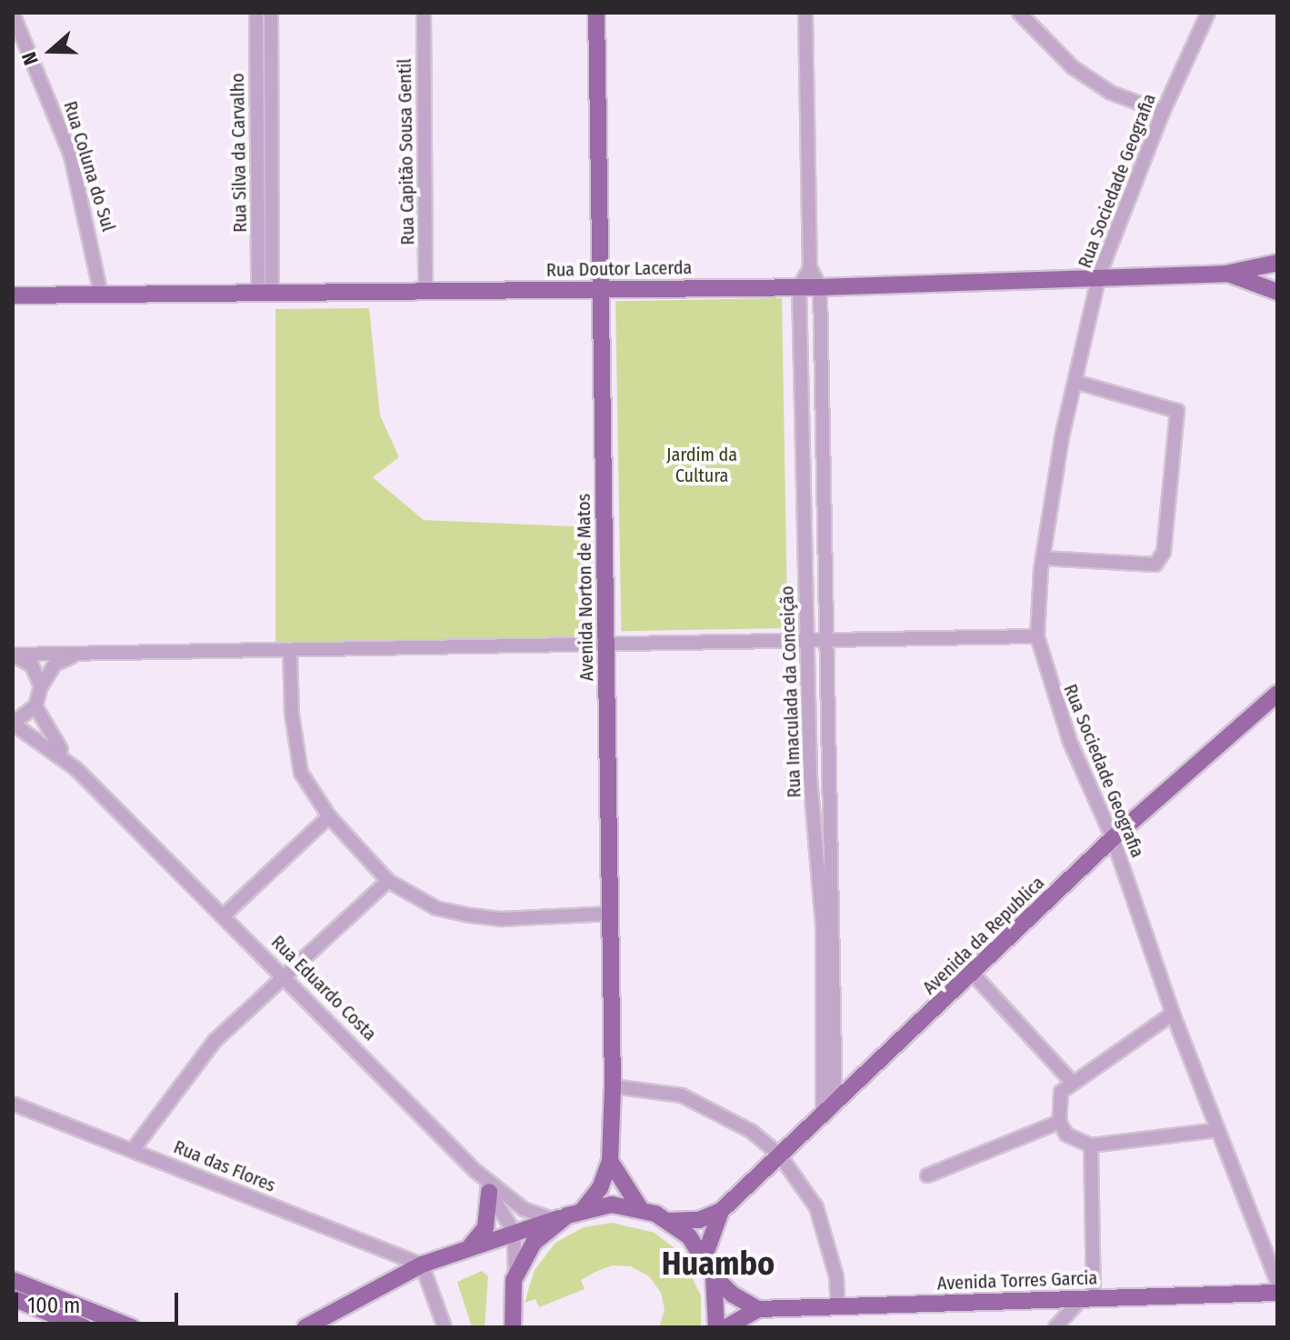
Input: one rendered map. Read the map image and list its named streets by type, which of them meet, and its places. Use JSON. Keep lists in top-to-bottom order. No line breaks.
{"streets":{"main road":["Rua Doutor Lacerda","Avenida Norton de Matos","Avenida da Republica","Avenida Torres Garcia"],"street":["Rua Capitão Sousa Gentil","Rua Silva da Carvalho","Rua Coluna do Sul","Rua Sociedade Geografia","Rua Imaculada da Conceição","Rua Eduardo Costa","Rua das Flores"]},"crossings":[["Rua Capitão Sousa Gentil","Rua Doutor Lacerda"],["Rua Silva da Carvalho","Rua Doutor Lacerda"],["Rua Coluna do Sul","Rua Doutor Lacerda"],["Rua Sociedade Geografia","Rua Doutor Lacerda"],["Rua Sociedade Geografia","Avenida da Republica"],["Rua Doutor Lacerda","Avenida Norton de Matos"],["Rua Doutor Lacerda","Rua Imaculada da Conceição"],["Rua Imaculada da Conceição","Avenida da Republica"]],"districts":["Huambo"],"parks":["Jardim da Cultura"],"scale_bar":"100 m","north":"left"}
